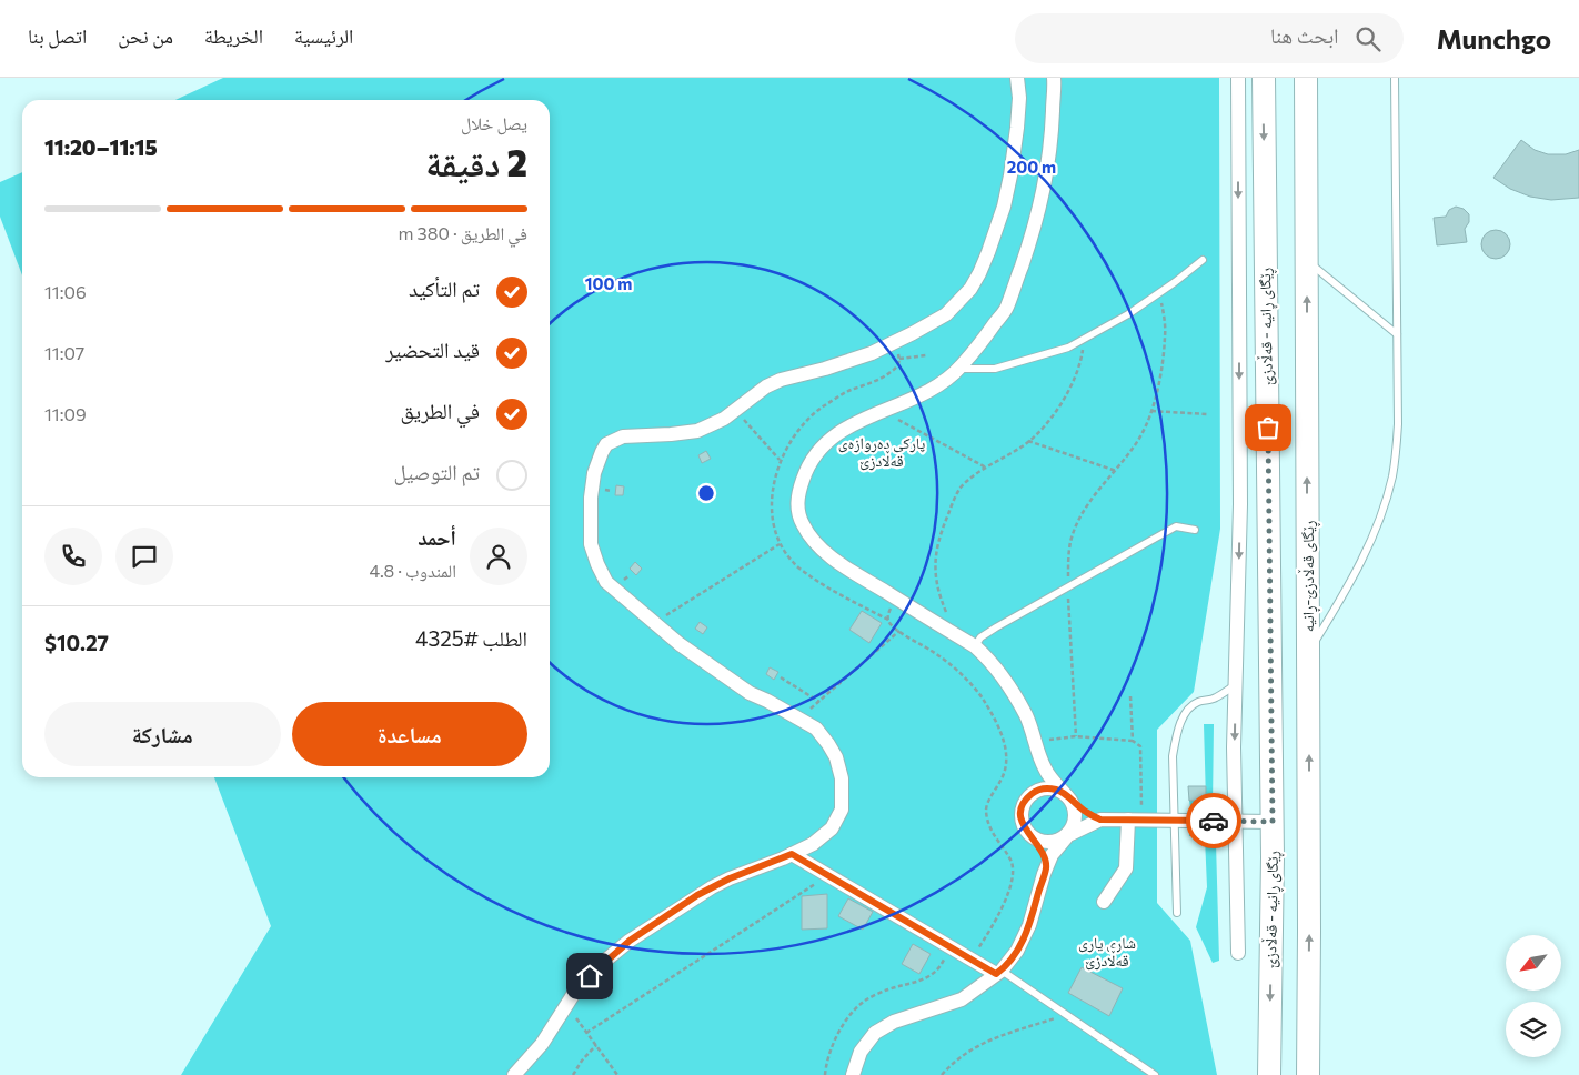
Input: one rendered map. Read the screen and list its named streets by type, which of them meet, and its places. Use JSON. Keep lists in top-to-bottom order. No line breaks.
{"streets":{"main road":["ڕێگای ڕانیە - قەڵادزێ","ڕێگای قەڵادزێ-ڕانیە"]},"one_way":["ڕێگای ڕانیە - قەڵادزێ","ڕێگای قەڵادزێ-ڕانیە"],"parks":["پارکی دەروازەی قەڵادزێ","شاری یاری قەڵادزێ"],"north":"bottom left","page":{"header":"Munchgo","search":"ابحث هنا","nav":["الرئيسية","الخريطة","من نحن","اتصل بنا"],"heading":["2 دقيقة","يصل خلال","11:15–11:20"],"panel":["أحمد","المندوب · 4.8","الطلب #4325","$10.27"],"bar":"في الطريق · 380 m","list":[["تم التأكيد","11:06"],["قيد التحضير","11:07"],["في الطريق","11:09"],"تم التوصيل"],"buttons":["مساعدة","مشاركة"]},"rings":["200 m","100 m"]}
